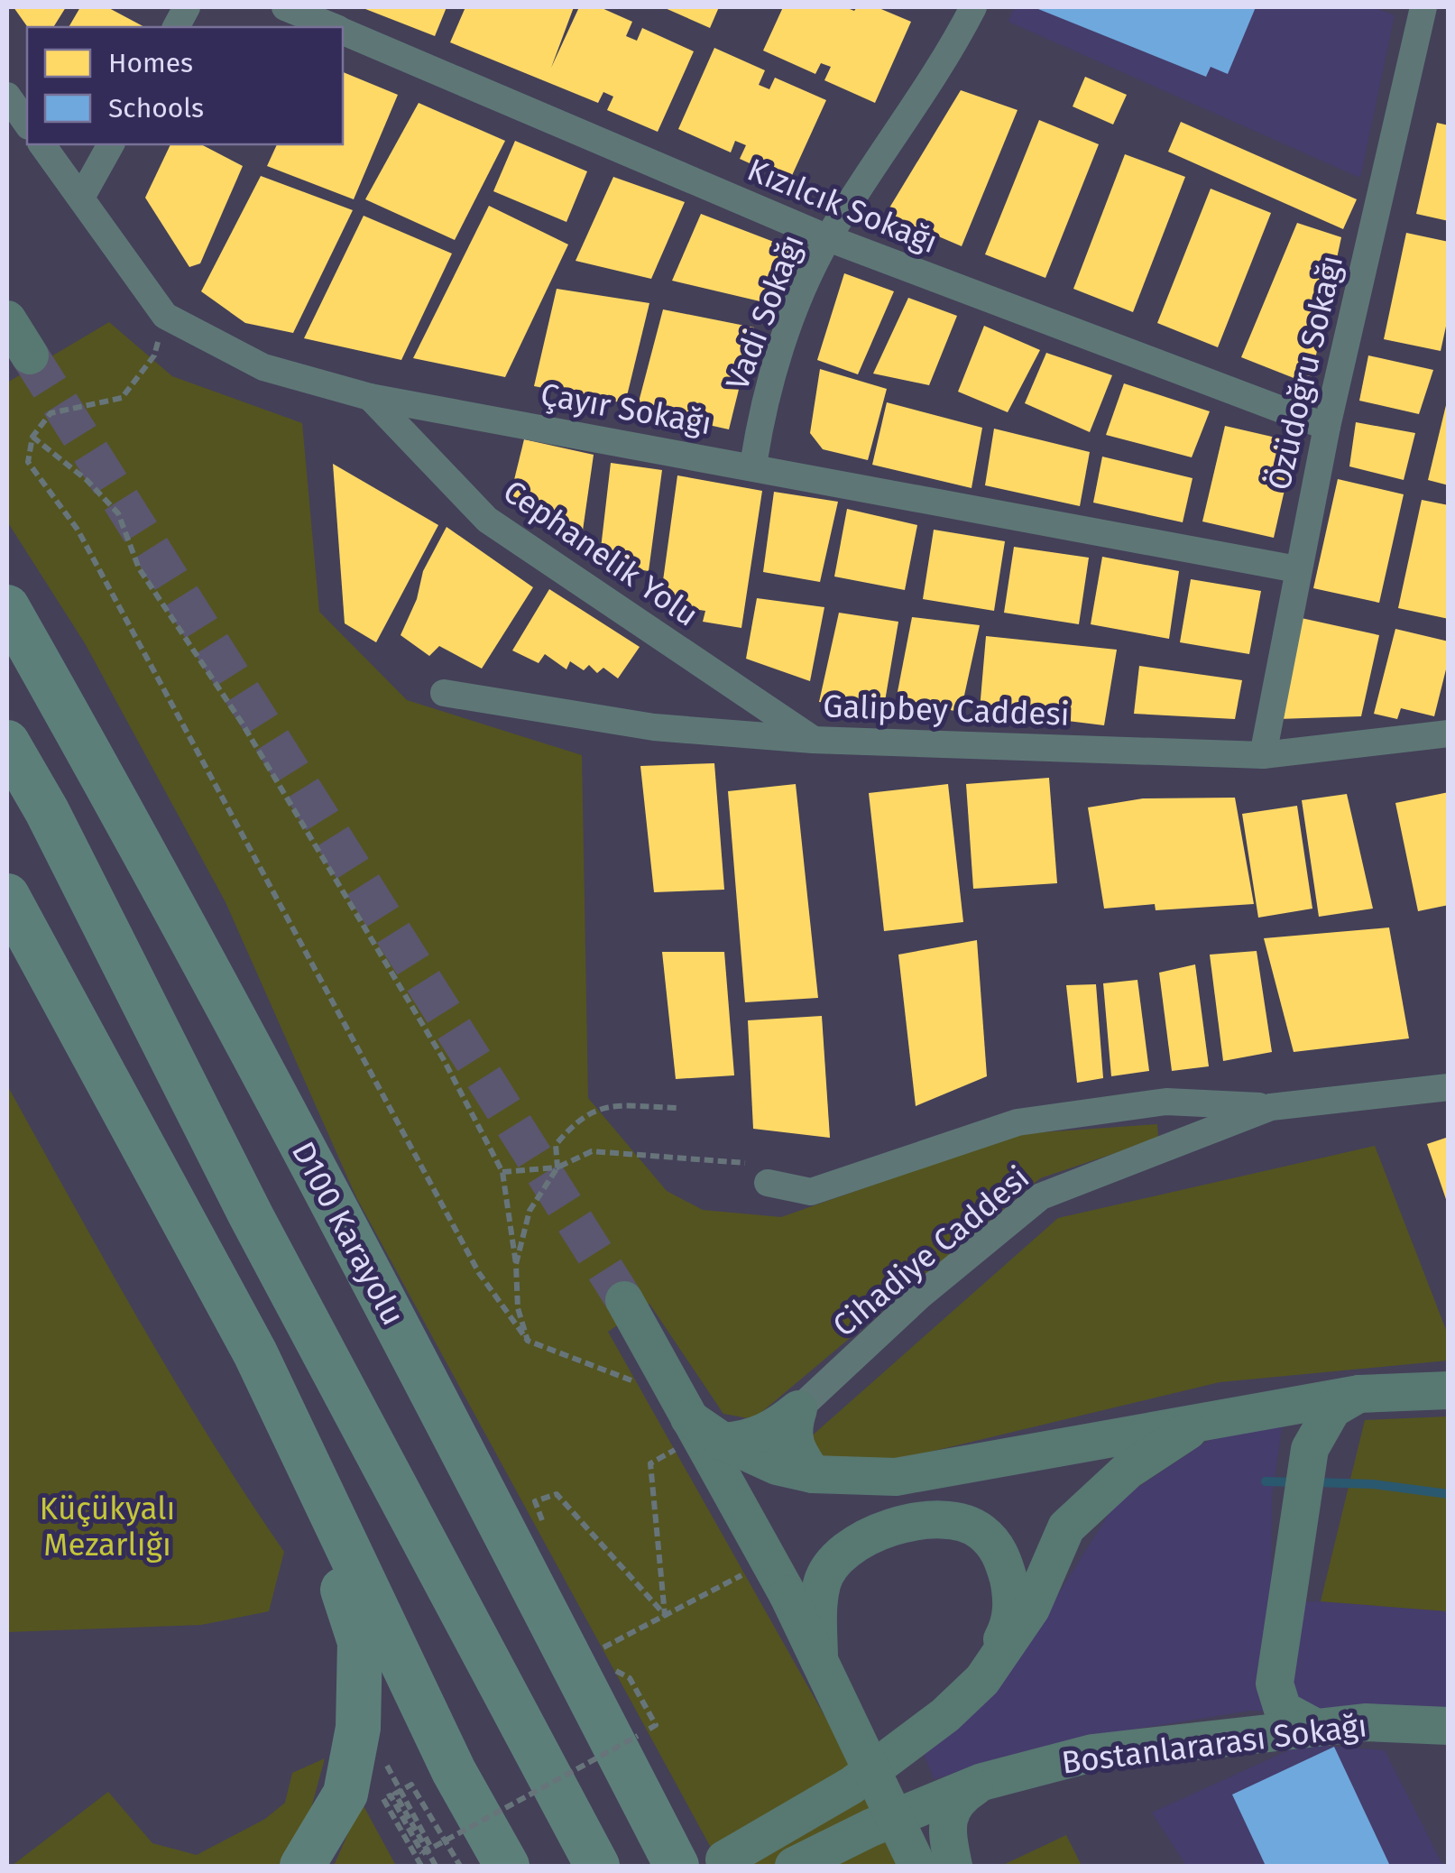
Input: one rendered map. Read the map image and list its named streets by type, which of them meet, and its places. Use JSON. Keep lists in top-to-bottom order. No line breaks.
{"streets":{"highway":["D100 Karayolu"],"main road":["Bostanlararası Sokağı"],"street":["Kızılcık Sokağı","Vadi Sokağı","Özüdoğru Sokağı","Çayır Sokağı","Cephanelik Yolu","Galipbey Caddesi","Cihadiye Caddesi"]},"crossings":[["Kızılcık Sokağı","Vadi Sokağı"],["Kızılcık Sokağı","Özüdoğru Sokağı"],["Vadi Sokağı","Çayır Sokağı"],["Özüdoğru Sokağı","Çayır Sokağı"],["Özüdoğru Sokağı","Galipbey Caddesi"],["Çayır Sokağı","Cephanelik Yolu"],["Cephanelik Yolu","Galipbey Caddesi"]],"parks":["Küçükyalı Mezarlığı"],"legend":["Homes","Schools"]}
